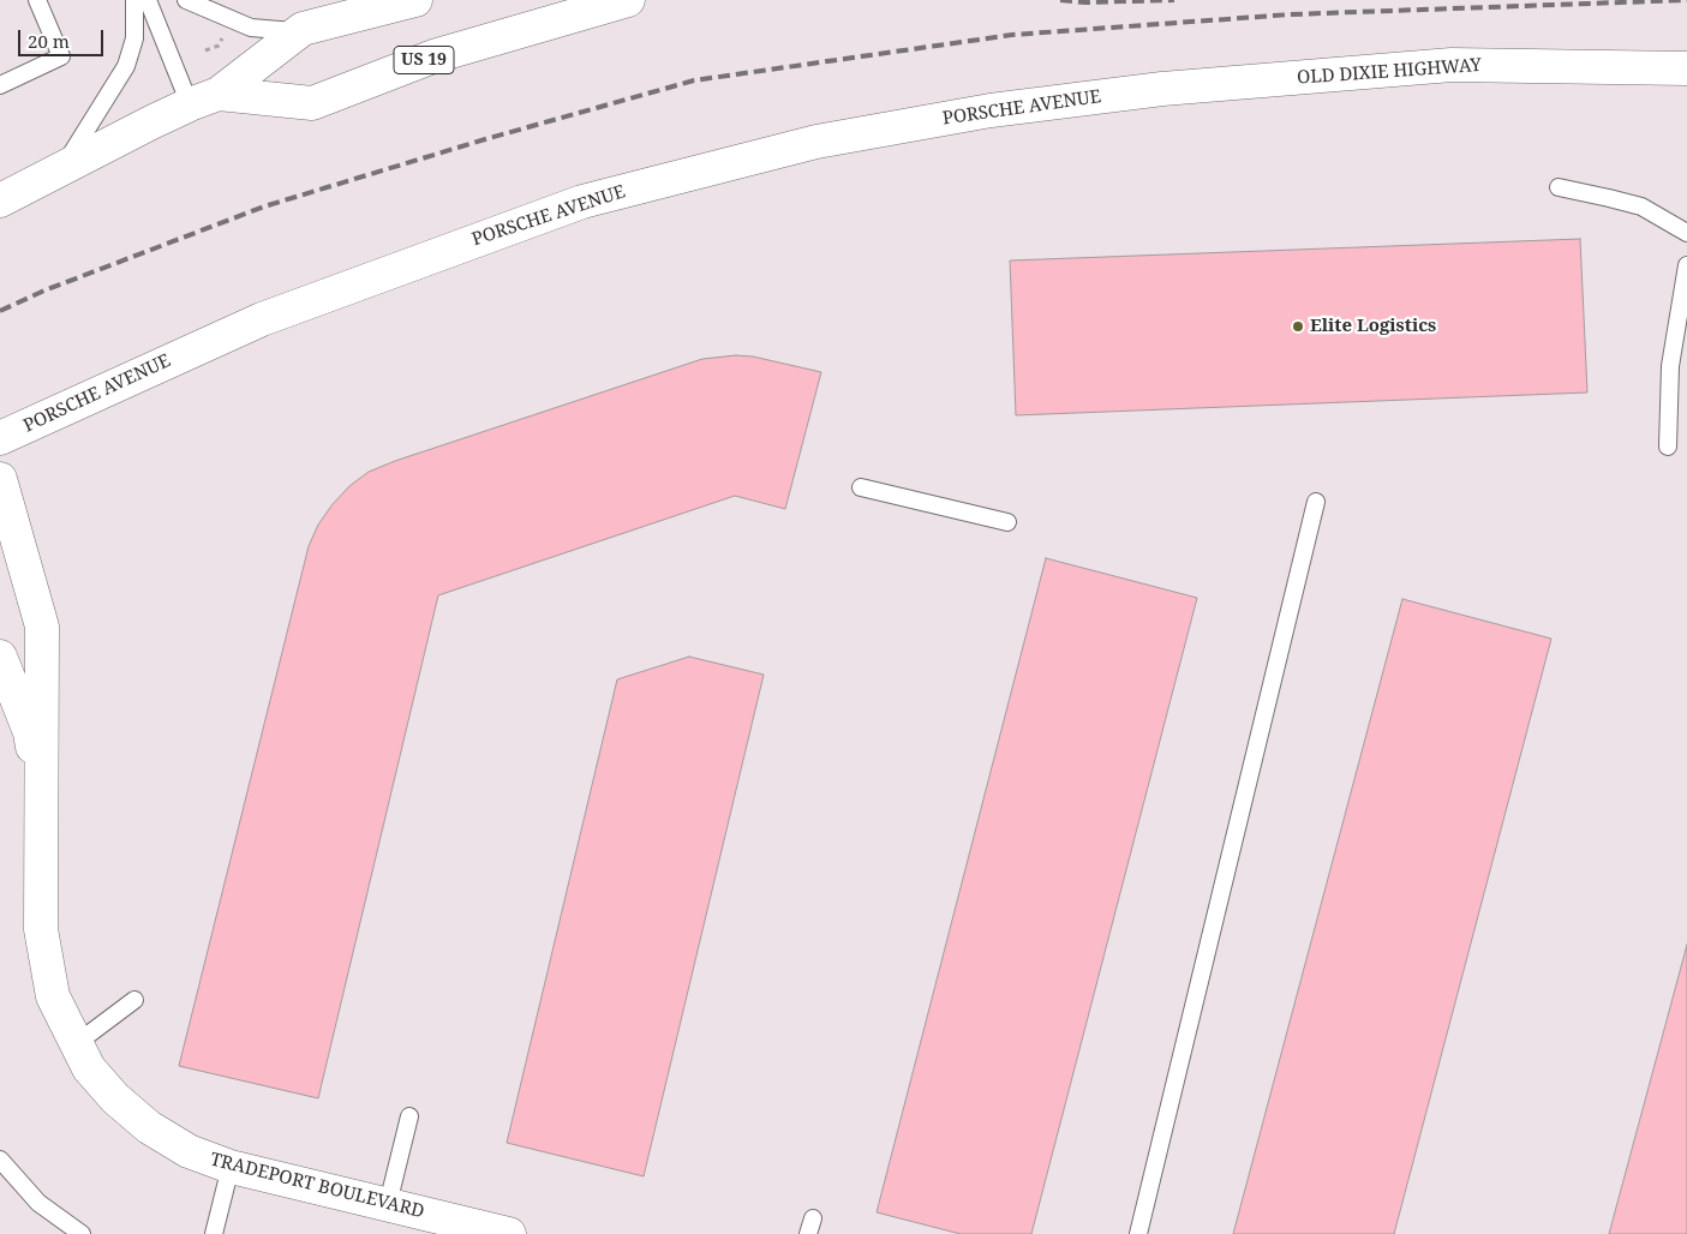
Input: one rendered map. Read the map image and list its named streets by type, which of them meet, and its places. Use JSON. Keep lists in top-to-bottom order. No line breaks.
{"streets":{"street":["US 19","OLD DIXIE HIGHWAY","PORSCHE AVENUE","TRADEPORT BOULEVARD"]},"crossings":[["OLD DIXIE HIGHWAY","PORSCHE AVENUE"]],"places":["Elite Logistics"],"scale_bar":"20 m"}
